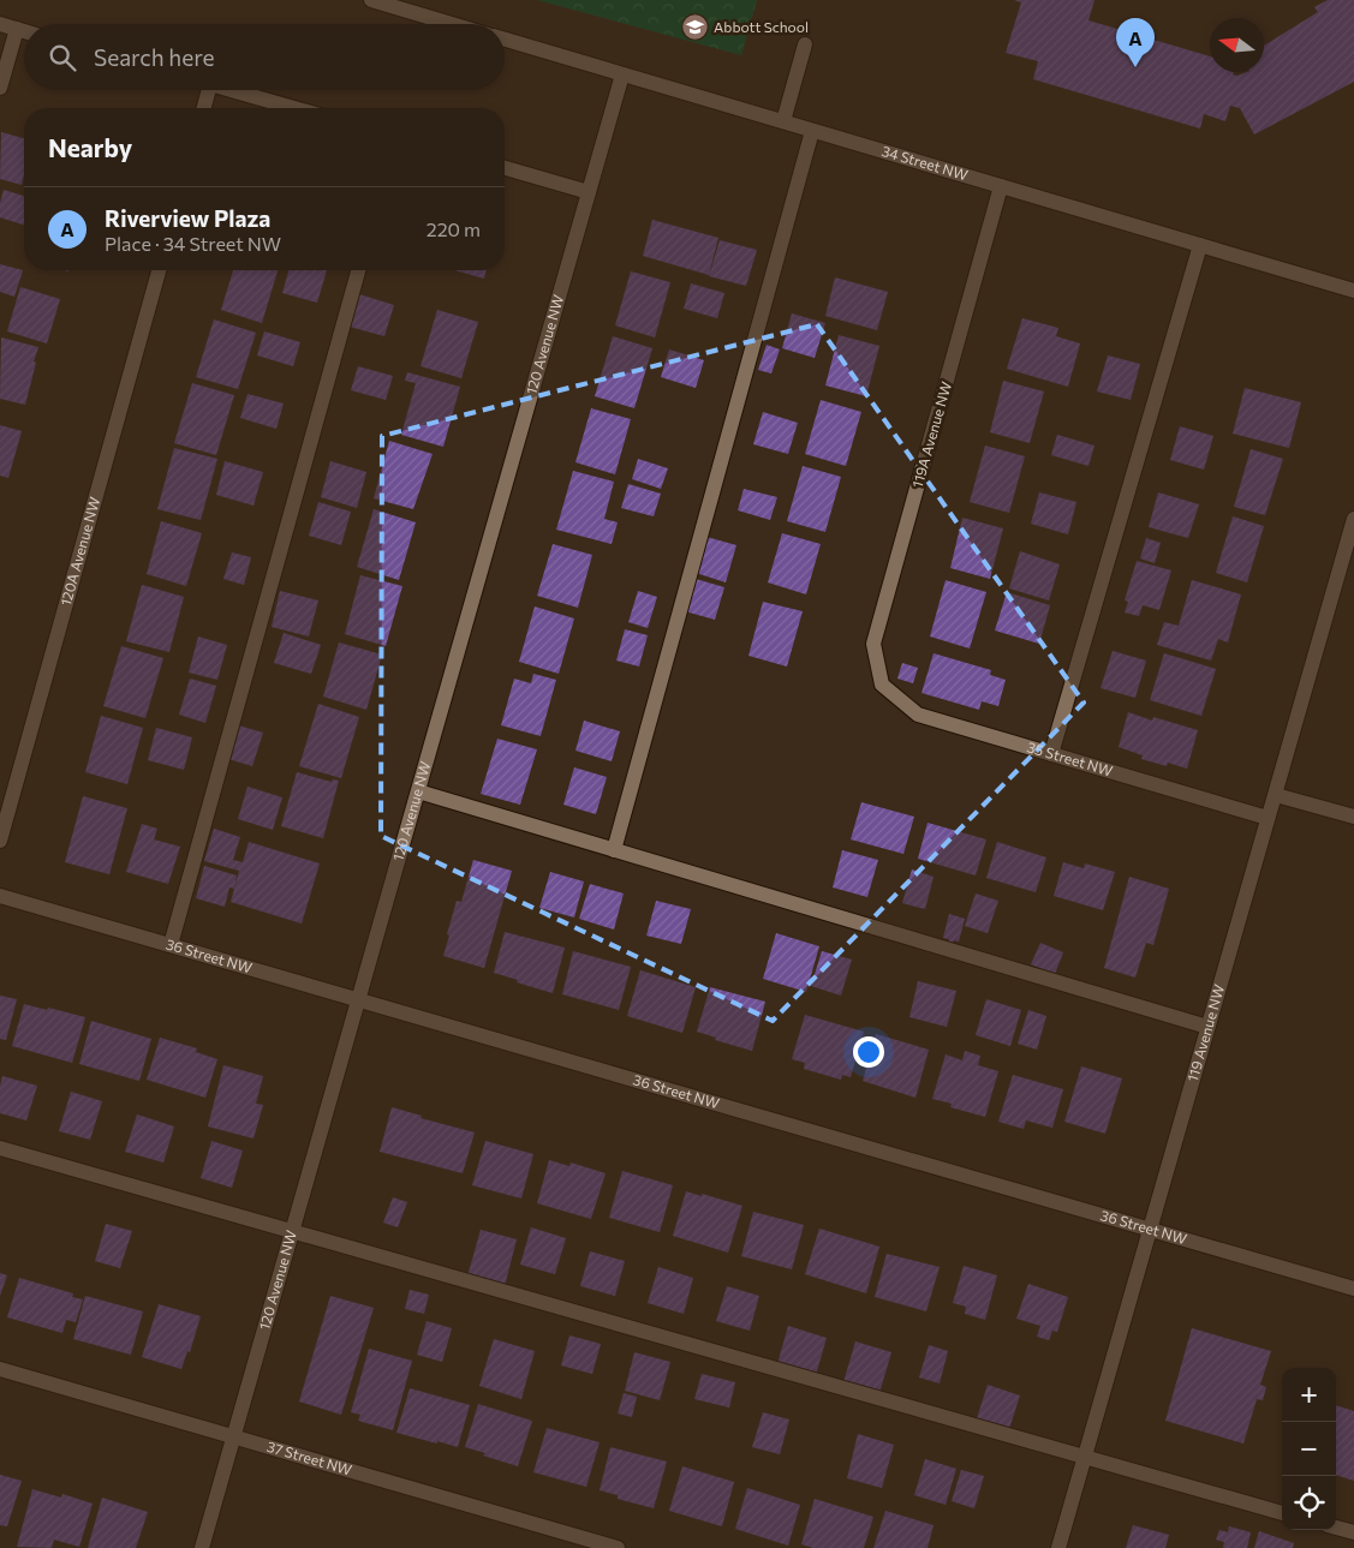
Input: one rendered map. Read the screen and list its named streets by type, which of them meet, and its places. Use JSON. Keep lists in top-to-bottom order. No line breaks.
{"streets":{"street":["34 Street NW","120 Avenue NW","119A Avenue NW","120A Avenue NW","35 Street NW","36 Street NW","119 Avenue NW","37 Street NW"]},"crossings":[["34 Street NW","120 Avenue NW"],["34 Street NW","119A Avenue NW"],["120 Avenue NW","36 Street NW"],["120 Avenue NW","37 Street NW"],["119A Avenue NW","35 Street NW"],["35 Street NW","119 Avenue NW"],["36 Street NW","119 Avenue NW"]],"places":{"school or university":["Abbott School"]},"north":"left","page":{"pins":"A","search":"Search here","heading":"Nearby","list":[{"mark":"A","name":"Riverview Plaza","note":"Place · 34 Street NW","value":"220 m"}],"map_buttons":["+","−"]}}
